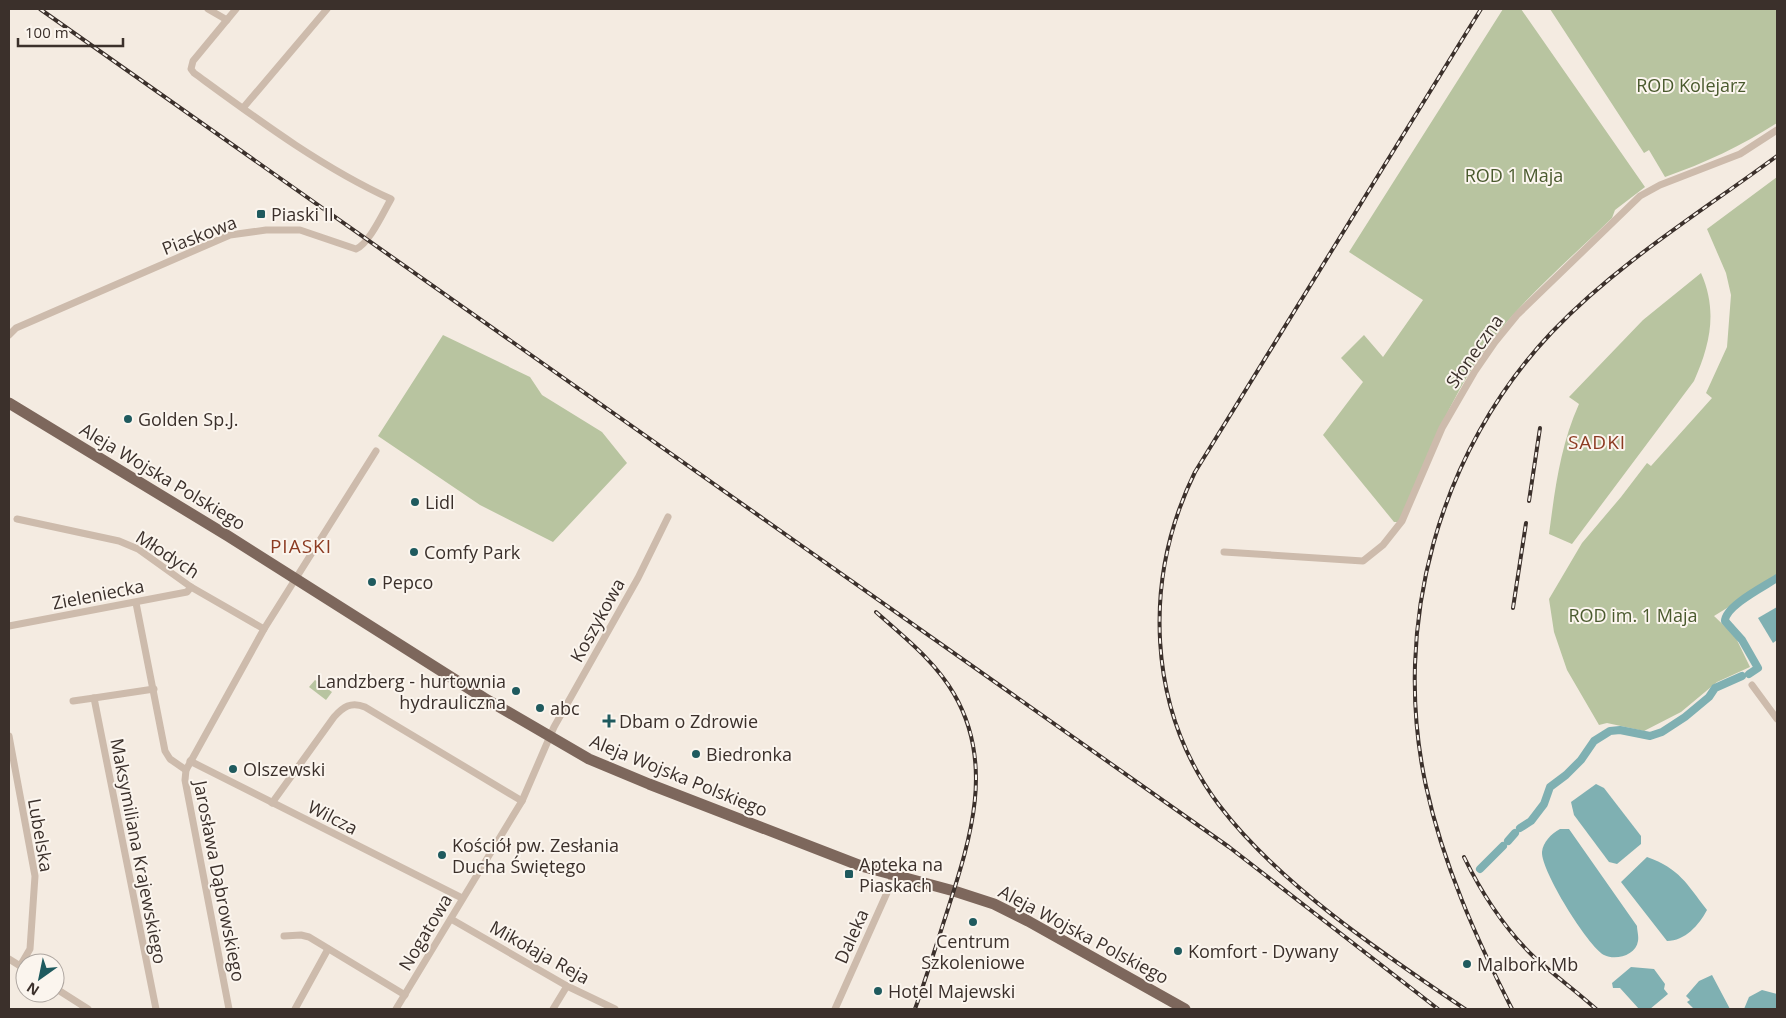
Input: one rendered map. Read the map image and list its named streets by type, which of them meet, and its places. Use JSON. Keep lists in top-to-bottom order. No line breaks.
{"streets":{"main road":["Aleja Wojska Polskiego"],"street":["Piaskowa","Słoneczna","Młodych","Zieleniecka","Koszykowa","Wilcza","Lubelska","Maksymiliana Krajewskiego","Jarosława Dąbrowskiego","Nogatowa","Daleka","Mikołaja Reja"]},"crossings":[["Aleja Wojska Polskiego","Koszykowa"],["Aleja Wojska Polskiego","Jarosława Dąbrowskiego"],["Aleja Wojska Polskiego","Nogatowa"],["Aleja Wojska Polskiego","Daleka"],["Młodych","Zieleniecka"],["Młodych","Jarosława Dąbrowskiego"],["Koszykowa","Nogatowa"],["Wilcza","Jarosława Dąbrowskiego"],["Wilcza","Nogatowa"],["Nogatowa","Mikołaja Reja"]],"districts":["SADKI","PIASKI"],"parks":["ROD Kolejarz","ROD 1 Maja","ROD im. 1 Maja"],"places":{"transit":["Piaski II","Apteka na Piaskach"],"other":["Golden Sp.J.","Lidl","Comfy Park","Pepco","Landzberg - hurtownia hydrauliczna","abc","Biedronka","Olszewski","Kościół pw. Zesłania Ducha Świętego","Centrum Szkoleniowe","Komfort - Dywany","Malbork Mb","Hotel Majewski"],"health":["Dbam o Zdrowie"]},"scale_bar":"100 m","north":"bottom left"}
